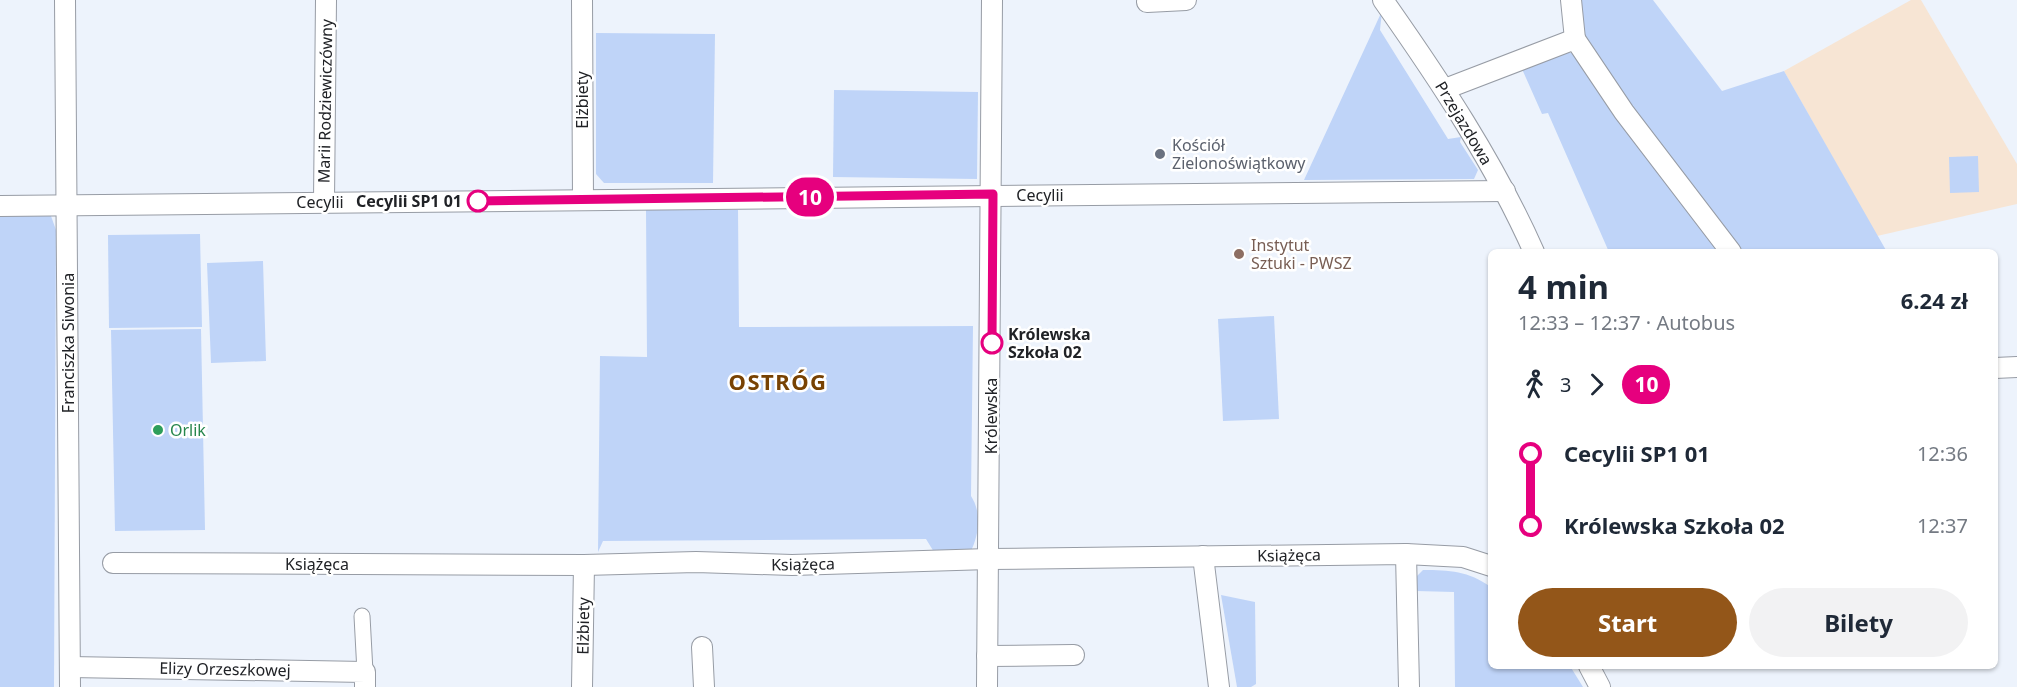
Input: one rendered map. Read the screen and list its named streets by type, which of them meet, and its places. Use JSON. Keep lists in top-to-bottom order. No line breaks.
{"streets":{"street":["Elżbiety","Marii Rodziewiczówny","Przejazdowa","Cecylii","Franciszka Siwonia","Królewska","Książęca","Elizy Orzeszkowej"]},"crossings":[["Elżbiety","Cecylii"],["Elżbiety","Książęca"],["Marii Rodziewiczówny","Cecylii"],["Przejazdowa","Cecylii"],["Cecylii","Franciszka Siwonia"],["Cecylii","Królewska"],["Franciszka Siwonia","Elizy Orzeszkowej"],["Królewska","Książęca"]],"districts":["OSTRÓG"],"places":["Kościół Zielonoświątkowy","Cecylii SP1 01","Instytut Sztuki - PWSZ","Królewska Szkoła 02","Orlik"],"lines":["bus line 10"],"page":{"on_map":"10","heading":["4 min","12:33 – 12:37 · Autobus","6.24 zł"],"legs":["3","10"],"list":[{"name":"Cecylii SP1 01","value":"12:36"},{"name":"Królewska Szkoła 02","value":"12:37"}],"buttons":["Start","Bilety"]}}
